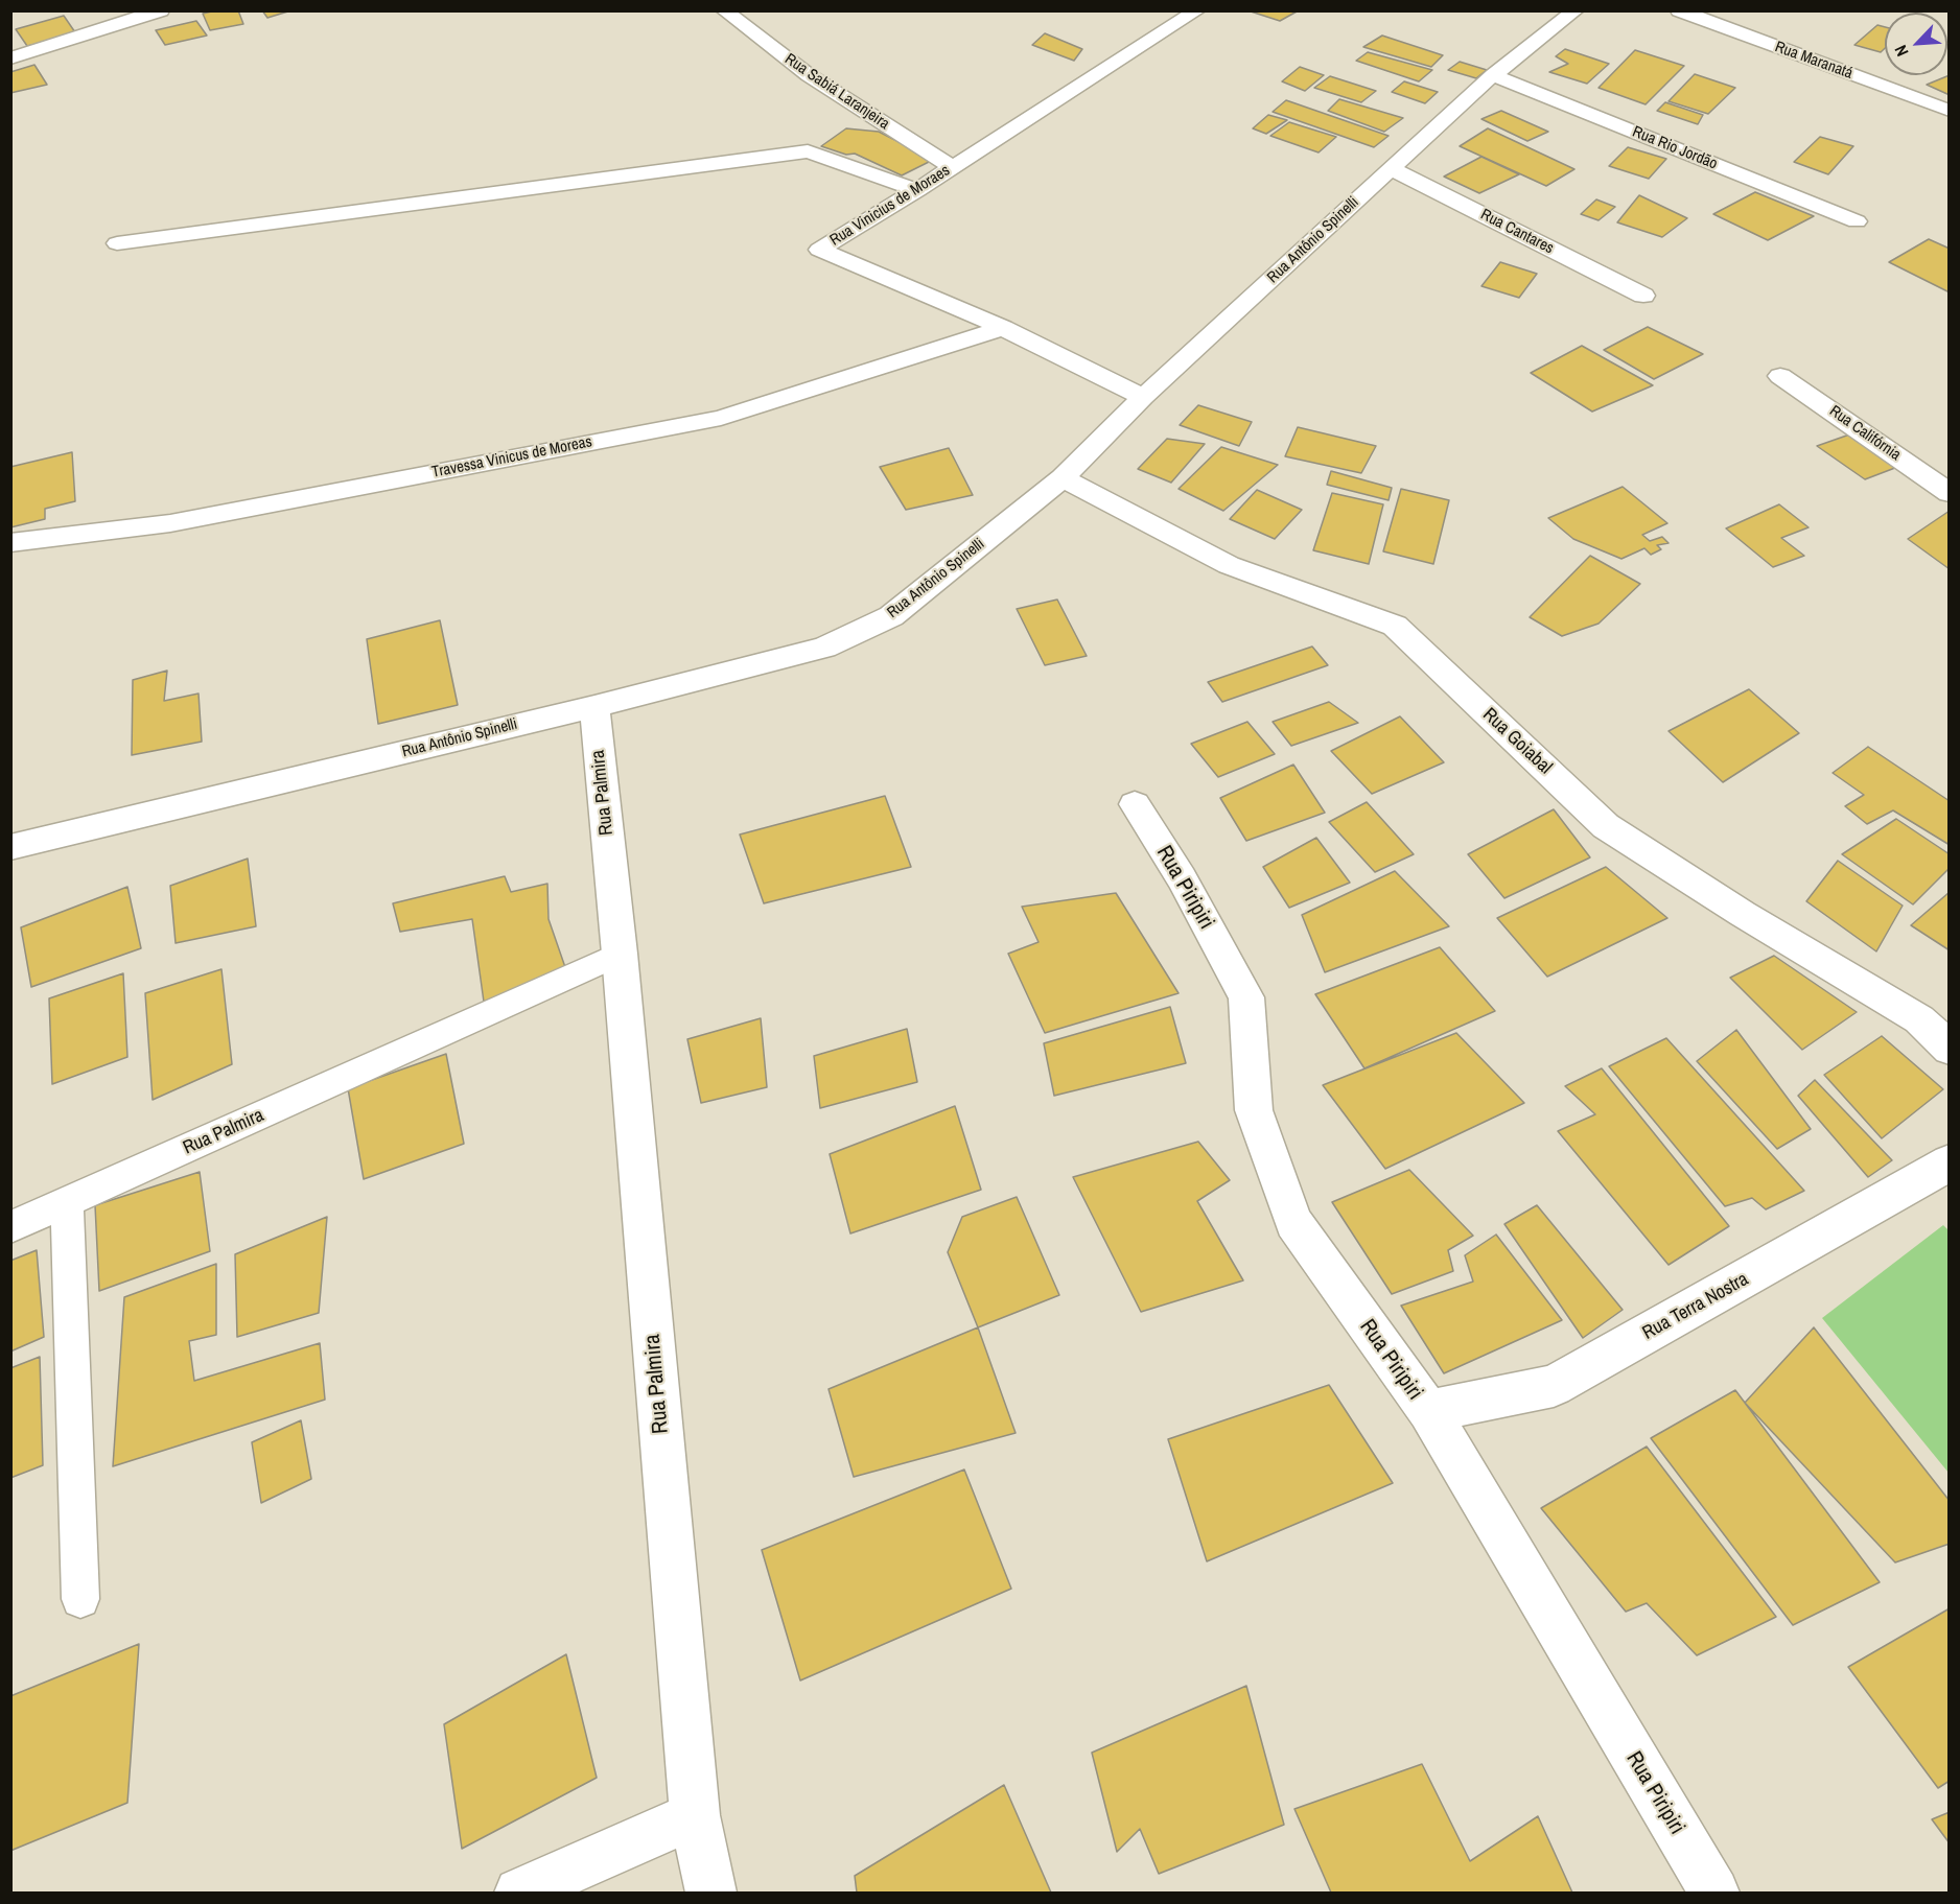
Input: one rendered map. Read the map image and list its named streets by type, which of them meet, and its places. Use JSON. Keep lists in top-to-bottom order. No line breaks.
{"streets":{"street":["Rua Maranatá","Rua Sabiá Laranjeira","Rua Rio Jordão","Rua Vinicius de Moraes","Rua Cantares","Rua Antônio Spinelli","Rua Califórnia","Travessa Vinicus de Moreas","Rua Goiabal","Rua Palmira","Rua Piripiri","Rua Terra Nostra"]},"crossings":[["Rua Sabiá Laranjeira","Rua Vinicius de Moraes"],["Rua Rio Jordão","Rua Antônio Spinelli"],["Rua Vinicius de Moraes","Rua Antônio Spinelli"],["Rua Vinicius de Moraes","Travessa Vinicus de Moreas"],["Rua Cantares","Rua Antônio Spinelli"],["Rua Antônio Spinelli","Rua Goiabal"],["Rua Antônio Spinelli","Rua Palmira"],["Rua Piripiri","Rua Terra Nostra"]],"north":"bottom left"}
